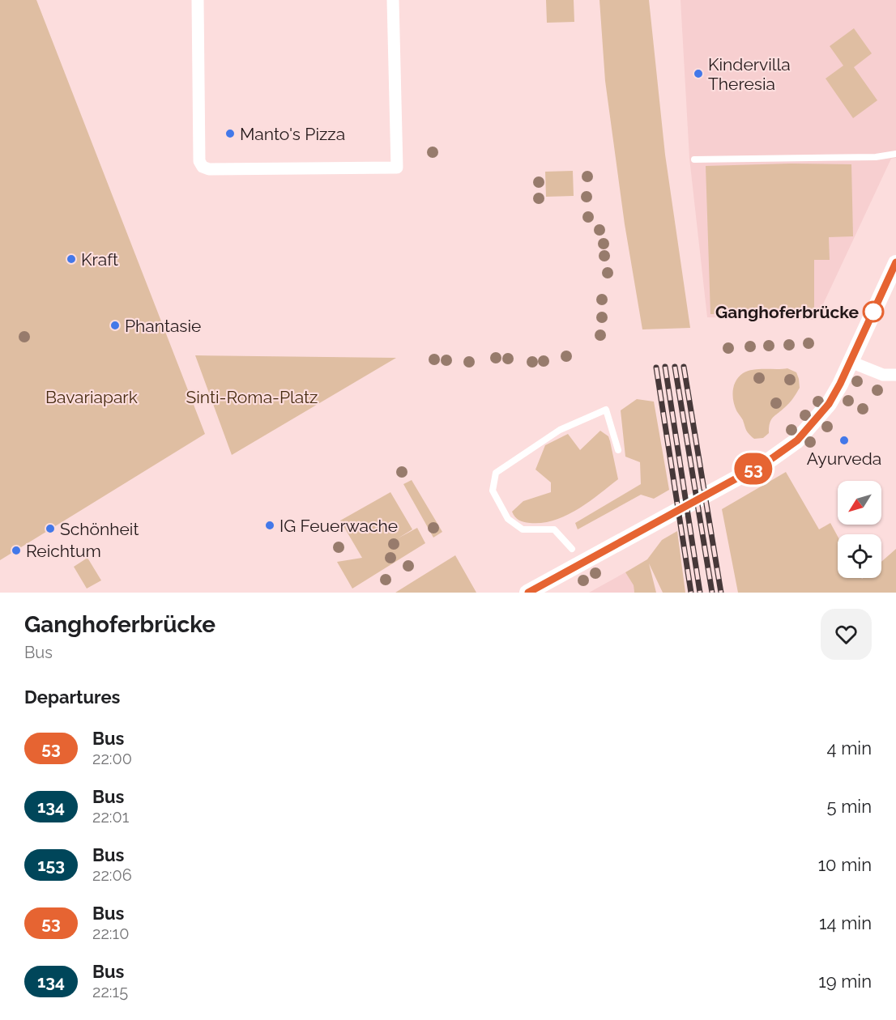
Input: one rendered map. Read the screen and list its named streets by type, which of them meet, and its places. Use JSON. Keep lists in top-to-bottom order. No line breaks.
{"parks":["Bavariapark","Sinti-Roma-Platz"],"places":["Kindervilla Theresia","Manto's Pizza","Kraft","Ganghoferbrücke","Phantasie","Ayurveda","IG Feuerwache","Schönheit","Reichtum"],"lines":["bus line 53"],"north":"bottom left","page":{"on_map":"53","heading":[["Ganghoferbrücke","Bus"],"Departures"],"list":[{"mark":"53","name":"Bus","note":"22:00","value":"4 min"},{"mark":"134","name":"Bus","note":"22:01","value":"5 min"},{"mark":"153","name":"Bus","note":"22:06","value":"10 min"},{"mark":"53","name":"Bus","note":"22:10","value":"14 min"},{"mark":"134","name":"Bus","note":"22:15","value":"19 min"}]}}
